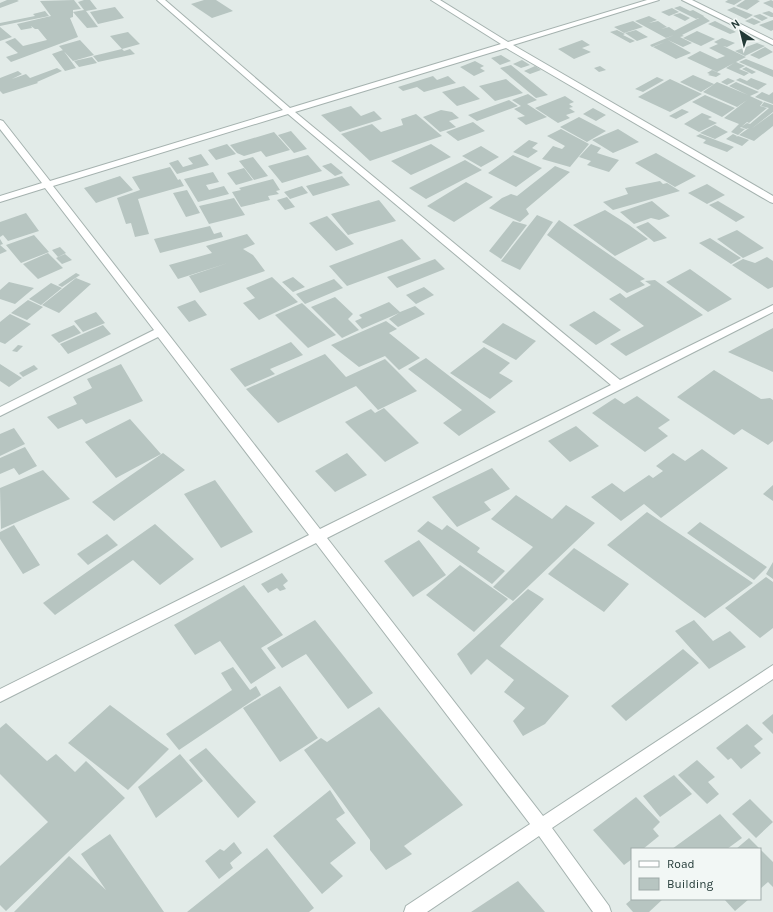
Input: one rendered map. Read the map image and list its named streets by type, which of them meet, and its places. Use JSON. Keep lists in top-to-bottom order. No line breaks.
{"legend":["Road","Building"],"north":"top left"}
